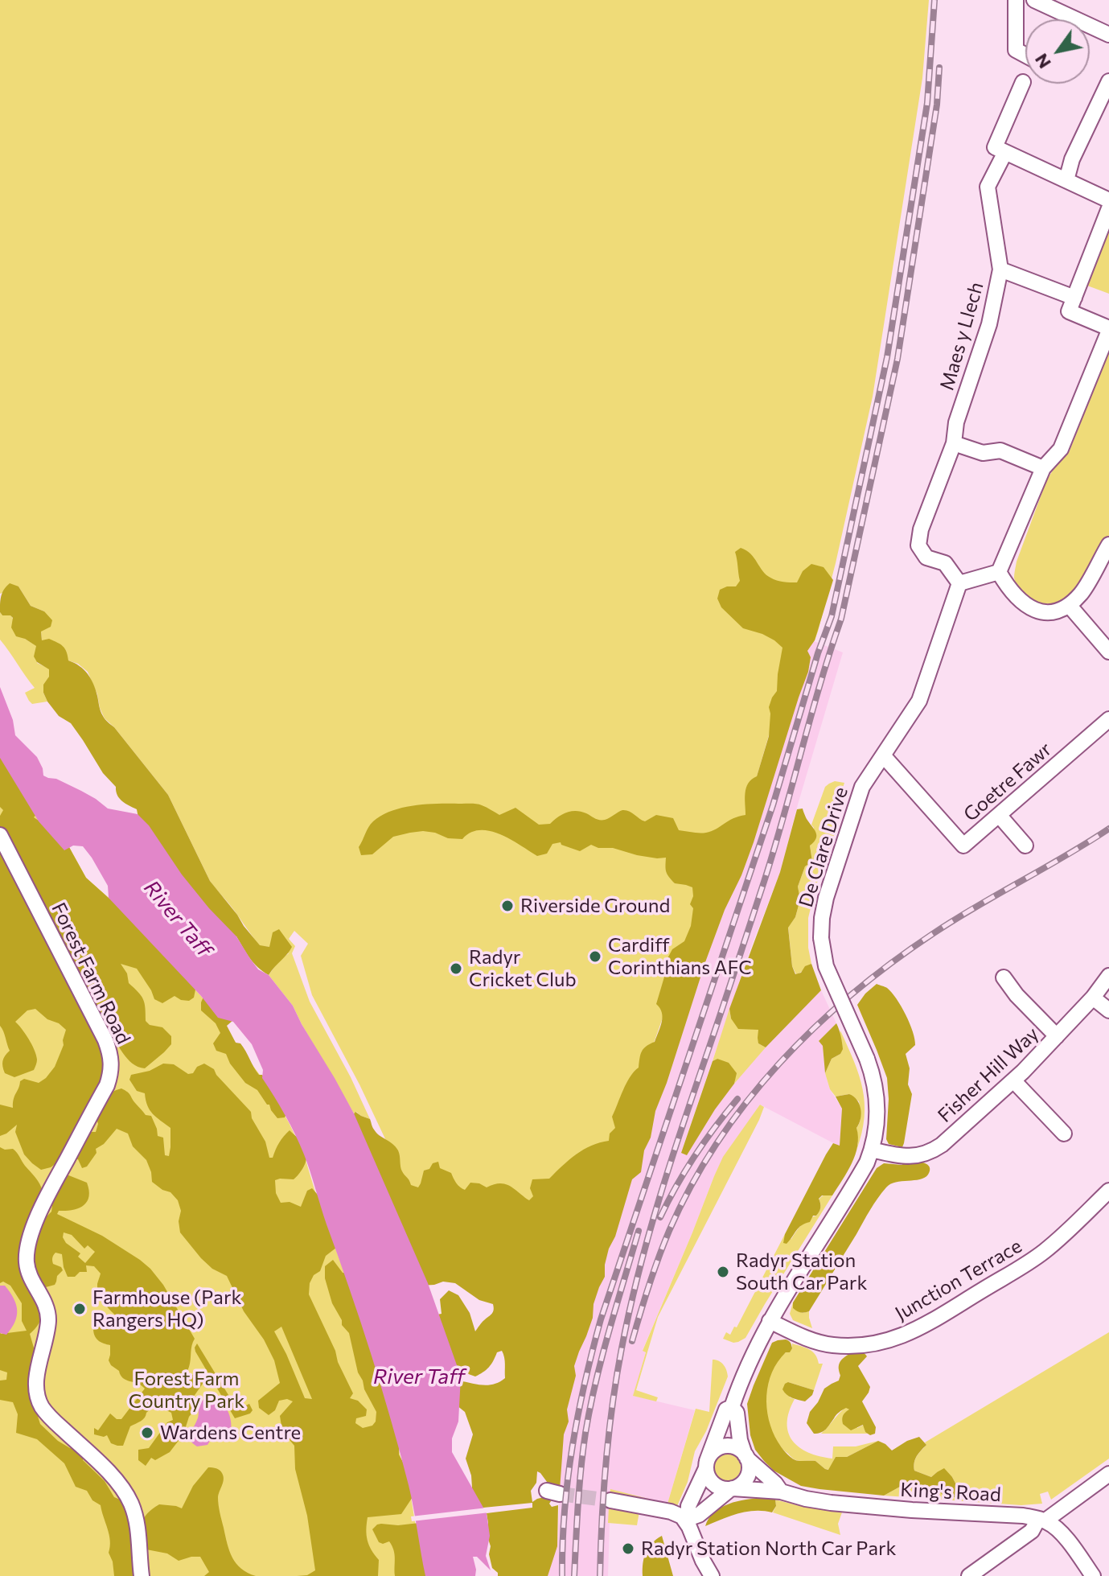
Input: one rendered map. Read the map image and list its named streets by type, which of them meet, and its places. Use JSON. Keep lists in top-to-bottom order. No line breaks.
{"streets":{"street":["Maes y Llech","Goetre Fawr","De Clare Drive","Forest Farm Road","Fisher Hill Way","Junction Terrace","King's Road"]},"crossings":[["Maes y Llech","De Clare Drive"],["Goetre Fawr","De Clare Drive"],["De Clare Drive","Fisher Hill Way"],["De Clare Drive","Junction Terrace"],["De Clare Drive","King's Road"]],"water":["River Taff"],"parks":["Forest Farm Country Park"],"places":["Riverside Ground","Cardiff Corinthians AFC","Radyr Cricket Club","Radyr Station South Car Park","Farmhouse (Park Rangers HQ)","Wardens Centre","Radyr Station North Car Park"],"north":"bottom left"}
